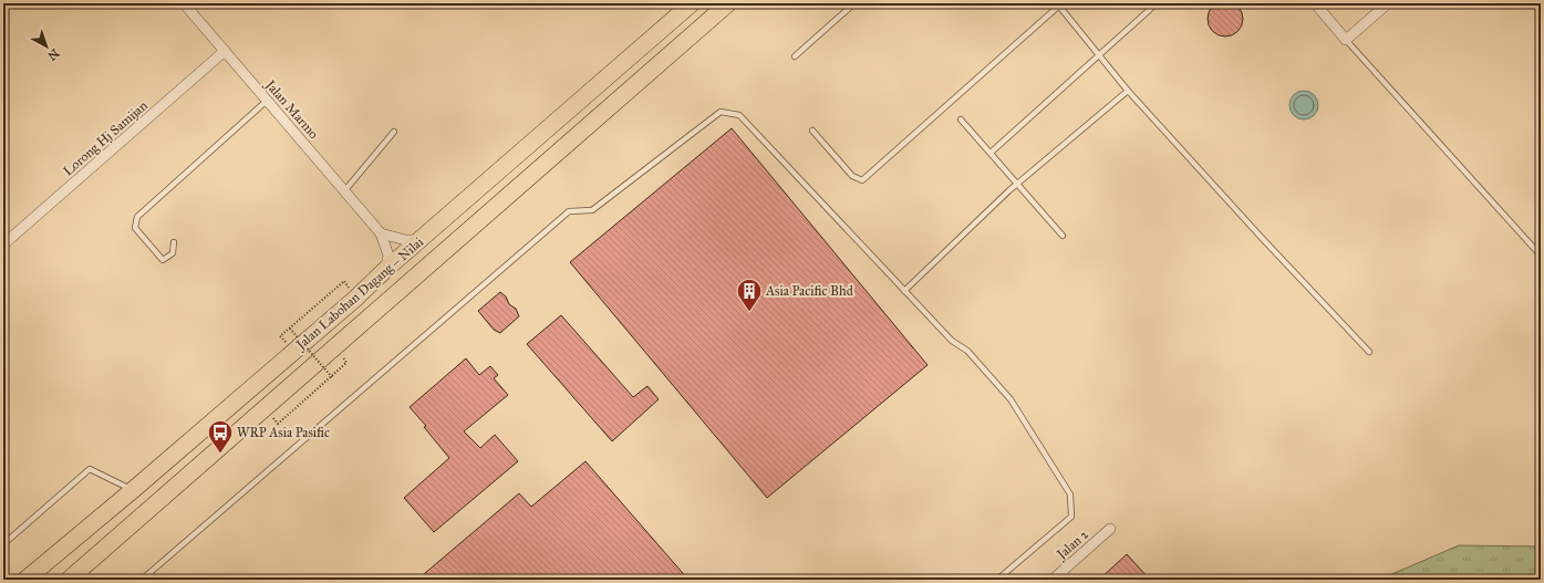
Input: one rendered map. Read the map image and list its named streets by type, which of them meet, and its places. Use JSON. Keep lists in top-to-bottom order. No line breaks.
{"streets":{"main road":["Jalan Labohan Dagang ‒ Nilai"],"street":["Jalan Marmo","Lorong Hj Samijan","Jalan 2"]},"crossings":[["Jalan Marmo","Lorong Hj Samijan"]],"places":{"building":["Asia Pacific Bhd"],"bus stop":["WRP Asia Pasific"]},"north":"bottom right"}
